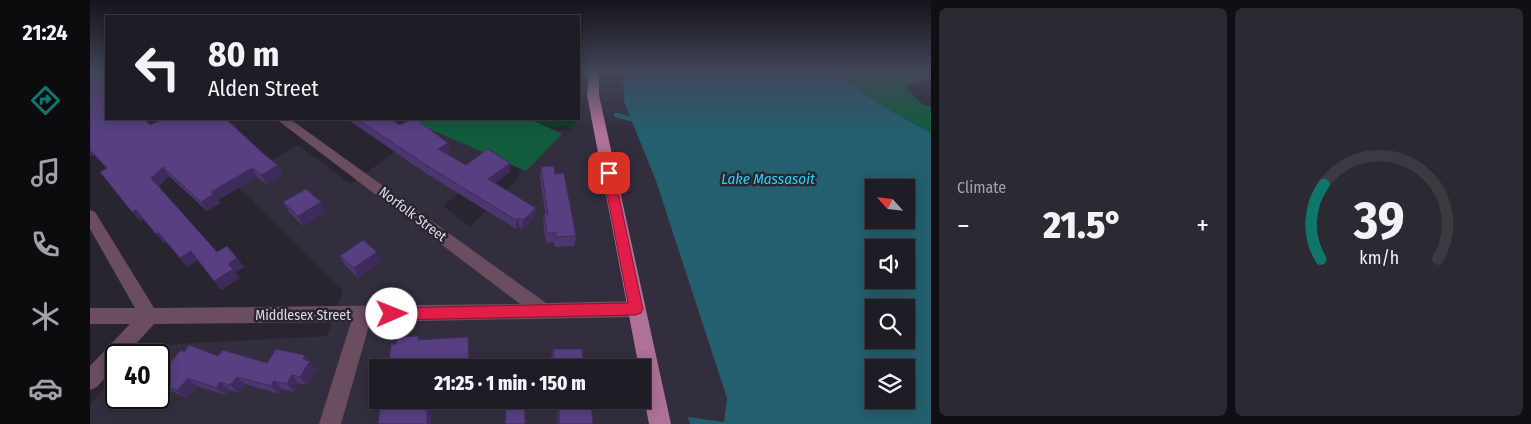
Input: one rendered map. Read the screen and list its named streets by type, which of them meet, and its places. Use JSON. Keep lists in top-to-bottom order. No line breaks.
{"streets":{"street":["Norfolk Street","Middlesex Street"]},"crossings":[["Norfolk Street","Middlesex Street"]],"water":["Lake Massasoit"],"north":"top left","page":{"tabs":"21:24","tile":"Climate","turn":["80 m","Alden Street"],"heat":["−","21.5°","+"],"limit":"40","trip":"21:25 · 1 min · 150 m","gauge":["39","km/h"]}}
